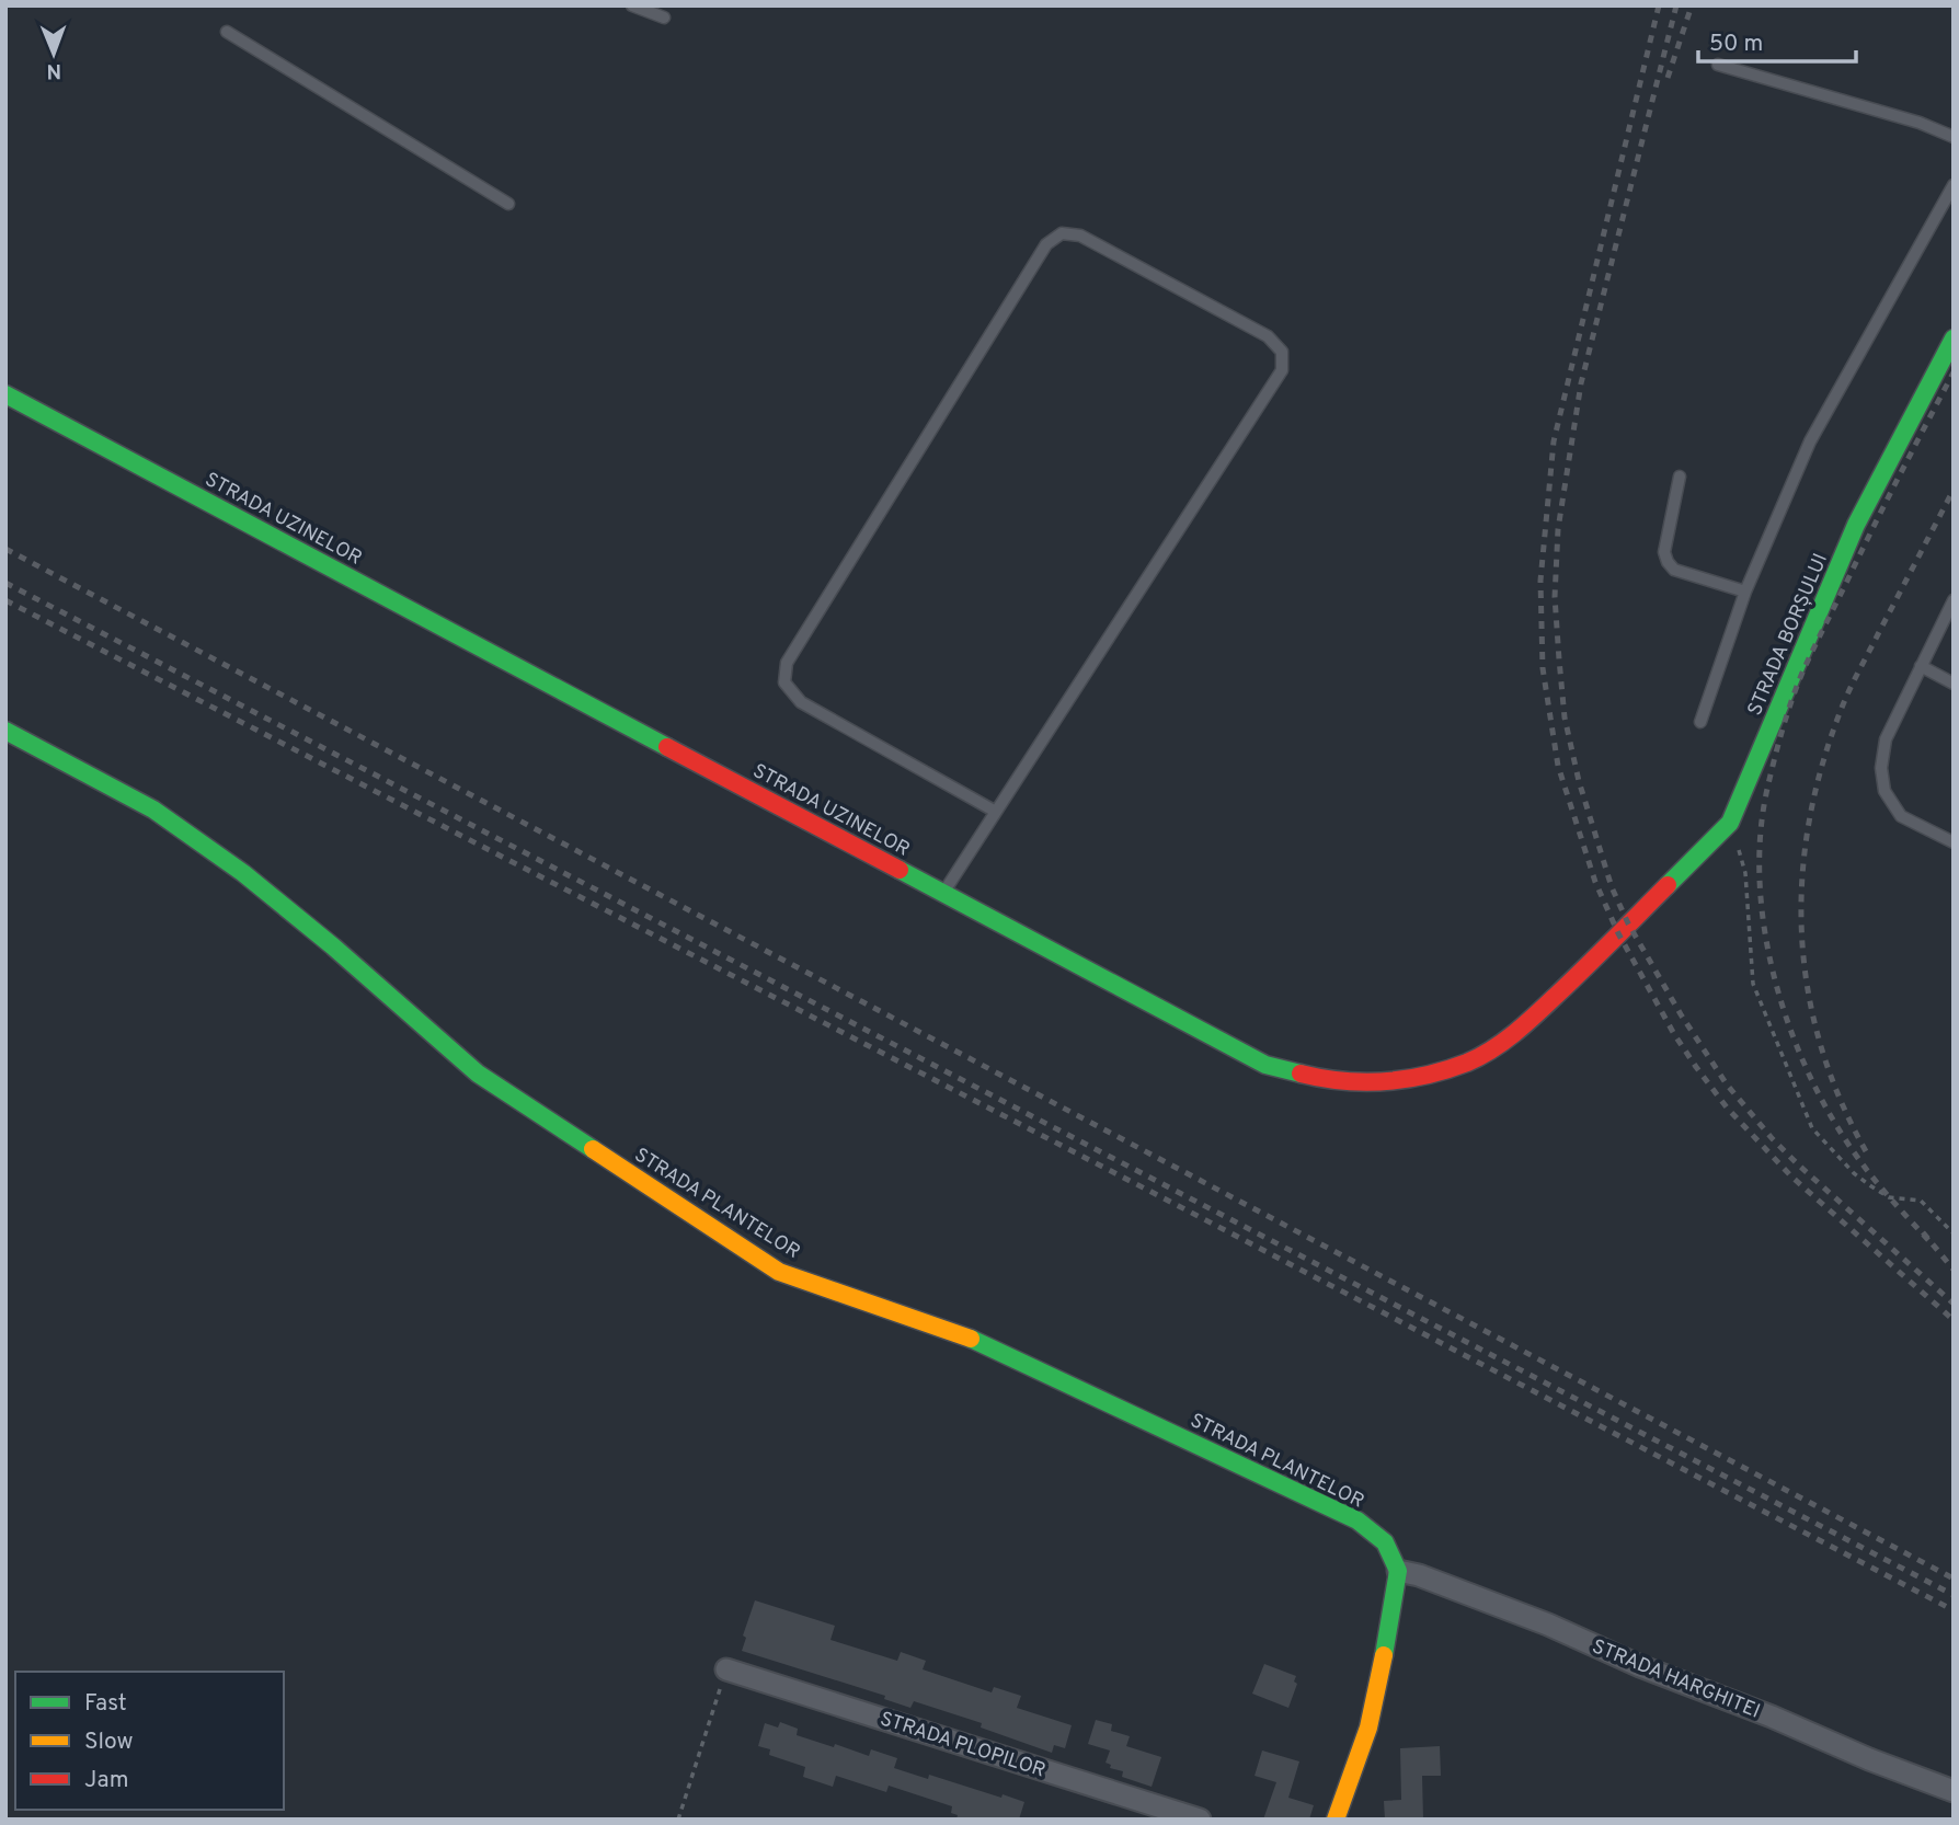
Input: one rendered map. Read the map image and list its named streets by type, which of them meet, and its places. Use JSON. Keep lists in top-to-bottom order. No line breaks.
{"streets":{"street":["STRADA UZINELOR","STRADA BORȘULUI","STRADA PLANTELOR","STRADA HARGHITEI","STRADA PLOPILOR"]},"crossings":[["STRADA UZINELOR","STRADA BORȘULUI"],["STRADA PLANTELOR","STRADA HARGHITEI"]],"legend":["Fast","Slow","Jam"],"scale_bar":"50 m","north":"bottom"}
